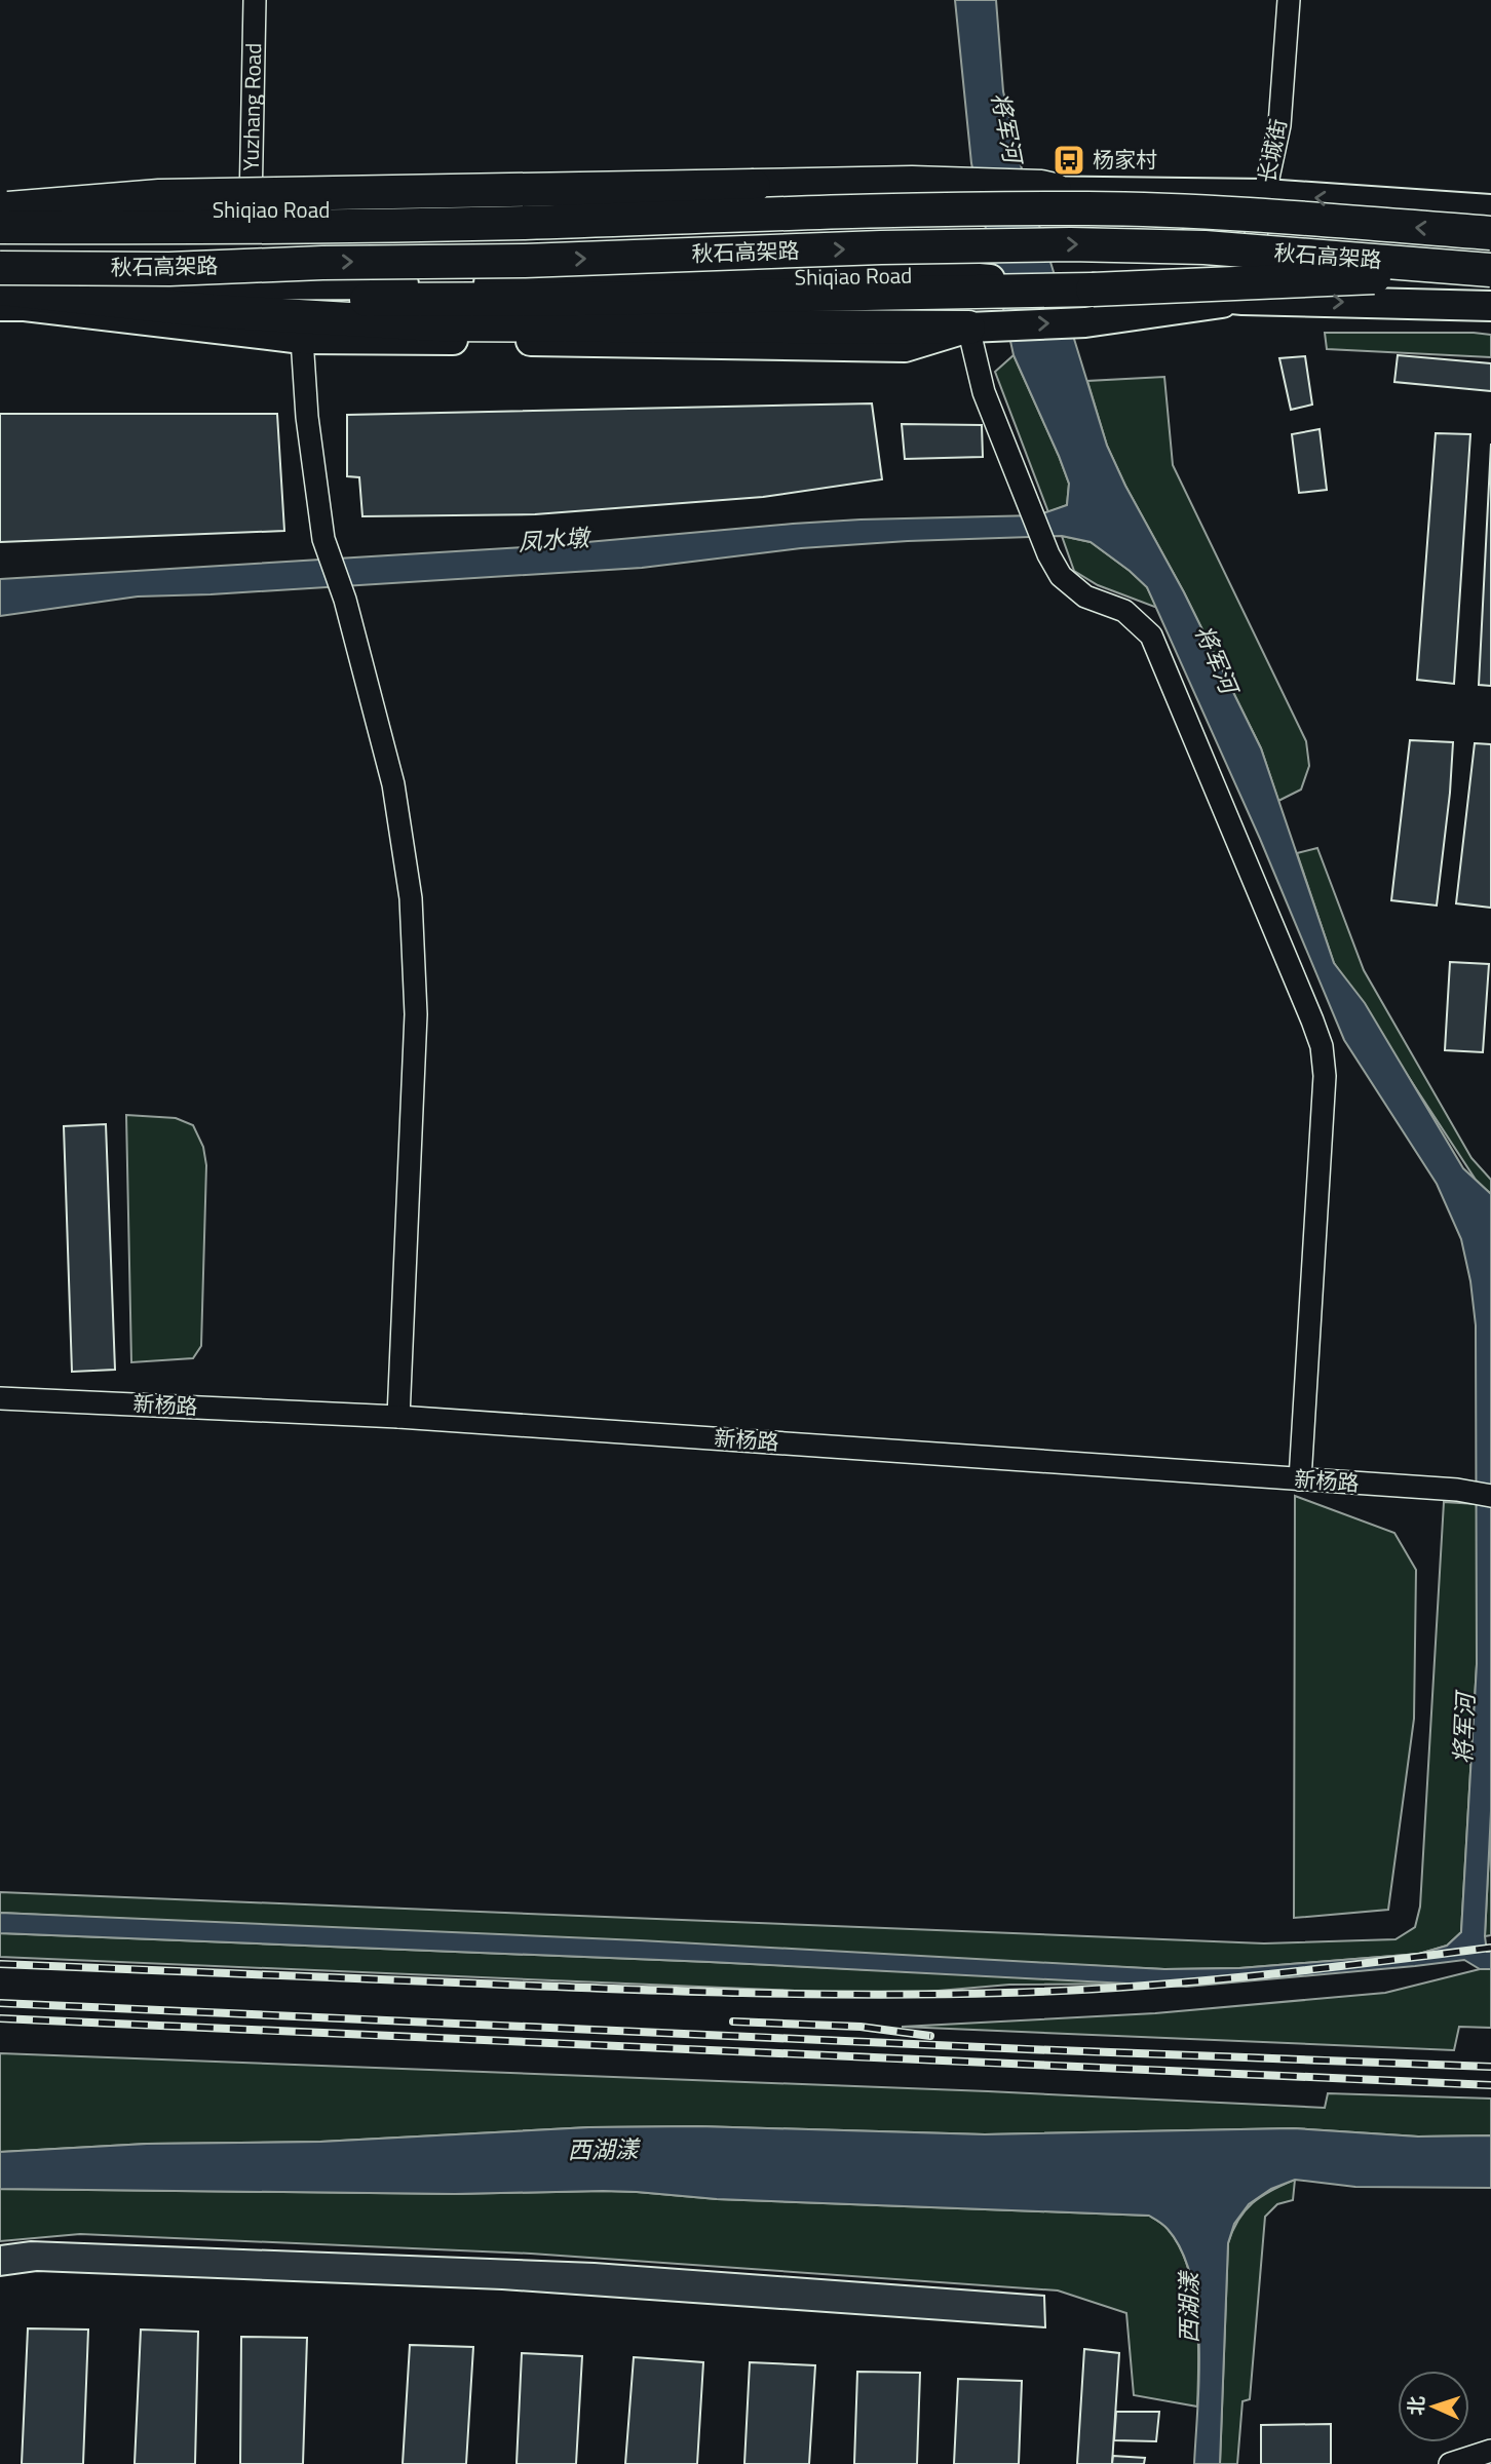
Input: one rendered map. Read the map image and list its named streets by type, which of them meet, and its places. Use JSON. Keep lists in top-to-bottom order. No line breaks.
{"streets":{"highway":["秋石高架路"],"main road":["Shiqiao Road"],"street":["Yuzhang Road","长城街","新杨路"]},"crossings":[["Yuzhang Road","Shiqiao Road"],["长城街","Shiqiao Road"]],"water":["将军河","凤水墩","西湖漾"],"places":{"bus stop":["杨家村"]},"north":"left"}
